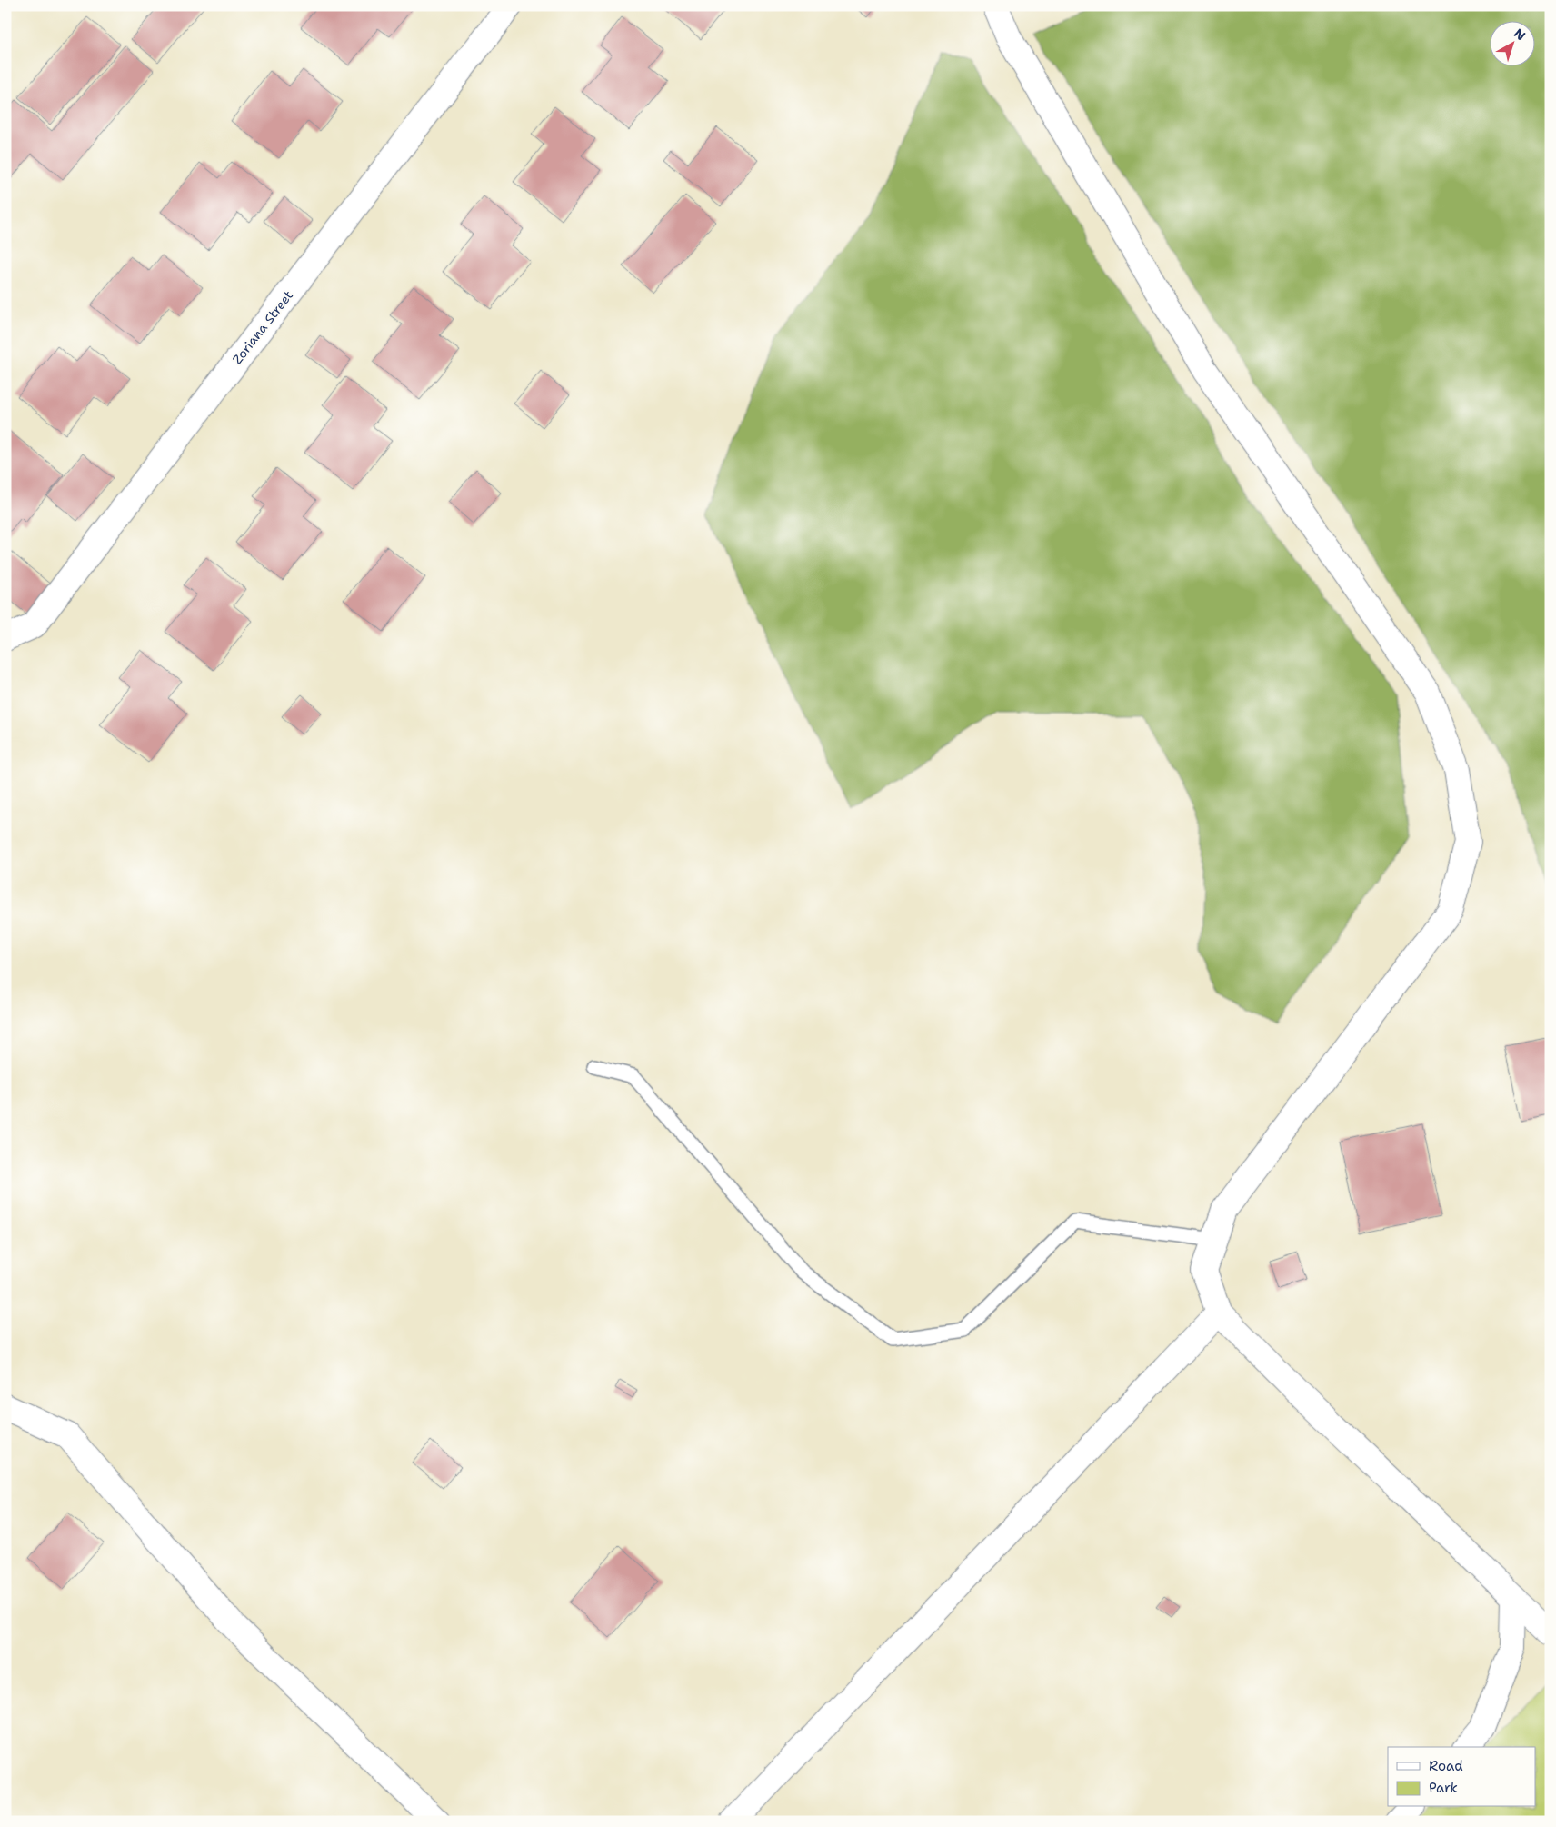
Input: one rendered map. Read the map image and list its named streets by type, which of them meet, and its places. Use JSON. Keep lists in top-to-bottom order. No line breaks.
{"streets":{"street":["Zoriana Street"]},"legend":["Road","Park"],"north":"top right"}
